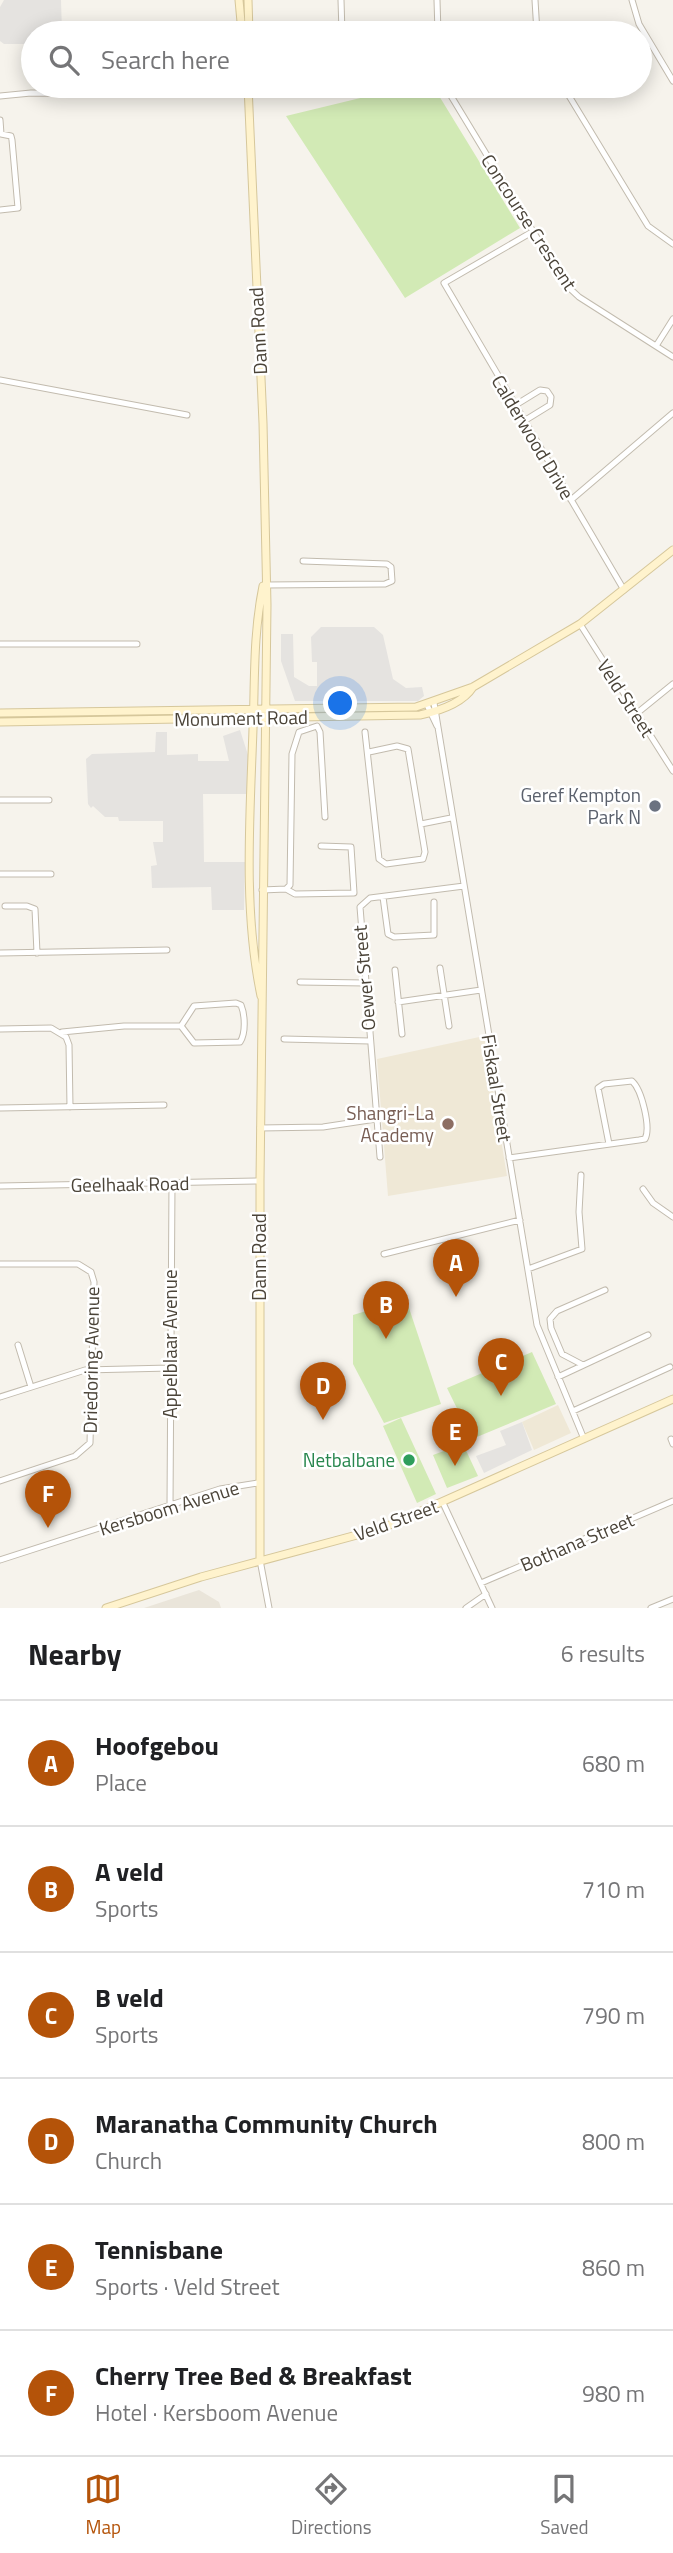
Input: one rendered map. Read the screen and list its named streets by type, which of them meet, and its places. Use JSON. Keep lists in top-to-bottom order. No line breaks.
{"streets":{"main road":["Dann Road","Veld Street","Monument Road"],"street":["Concourse Crescent","Calderwood Drive","Oewer Street","Fiskaal Street","Geelhaak Road","Appelblaar Avenue","Driedoring Avenue","Kersboom Avenue","Bothana Street"]},"crossings":[["Concourse Crescent","Calderwood Drive"],["Dann Road","Veld Street"],["Dann Road","Monument Road"],["Dann Road","Geelhaak Road"],["Dann Road","Kersboom Avenue"],["Calderwood Drive","Monument Road"],["Veld Street","Monument Road"],["Veld Street","Fiskaal Street"],["Monument Road","Fiskaal Street"],["Geelhaak Road","Appelblaar Avenue"],["Appelblaar Avenue","Kersboom Avenue"]],"places":["Geref Kempton Park N","Shangri-La Academy","Netbalbane"],"page":{"search":"Search here","pins":["A","B","C","D","E","F"],"heading":["Nearby","6 results"],"list":[{"mark":"A","name":"Hoofgebou","note":"Place","value":"680 m"},{"mark":"B","name":"A veld","note":"Sports","value":"710 m"},{"mark":"C","name":"B veld","note":"Sports","value":"790 m"},{"mark":"D","name":"Maranatha Community Church","note":"Church","value":"800 m"},{"mark":"E","name":"Tennisbane","note":"Sports · Veld Street","value":"860 m"},{"mark":"F","name":"Cherry Tree Bed & Breakfast","note":"Hotel · Kersboom Avenue","value":"980 m"}],"nav":["Map","Directions","Saved"]}}
